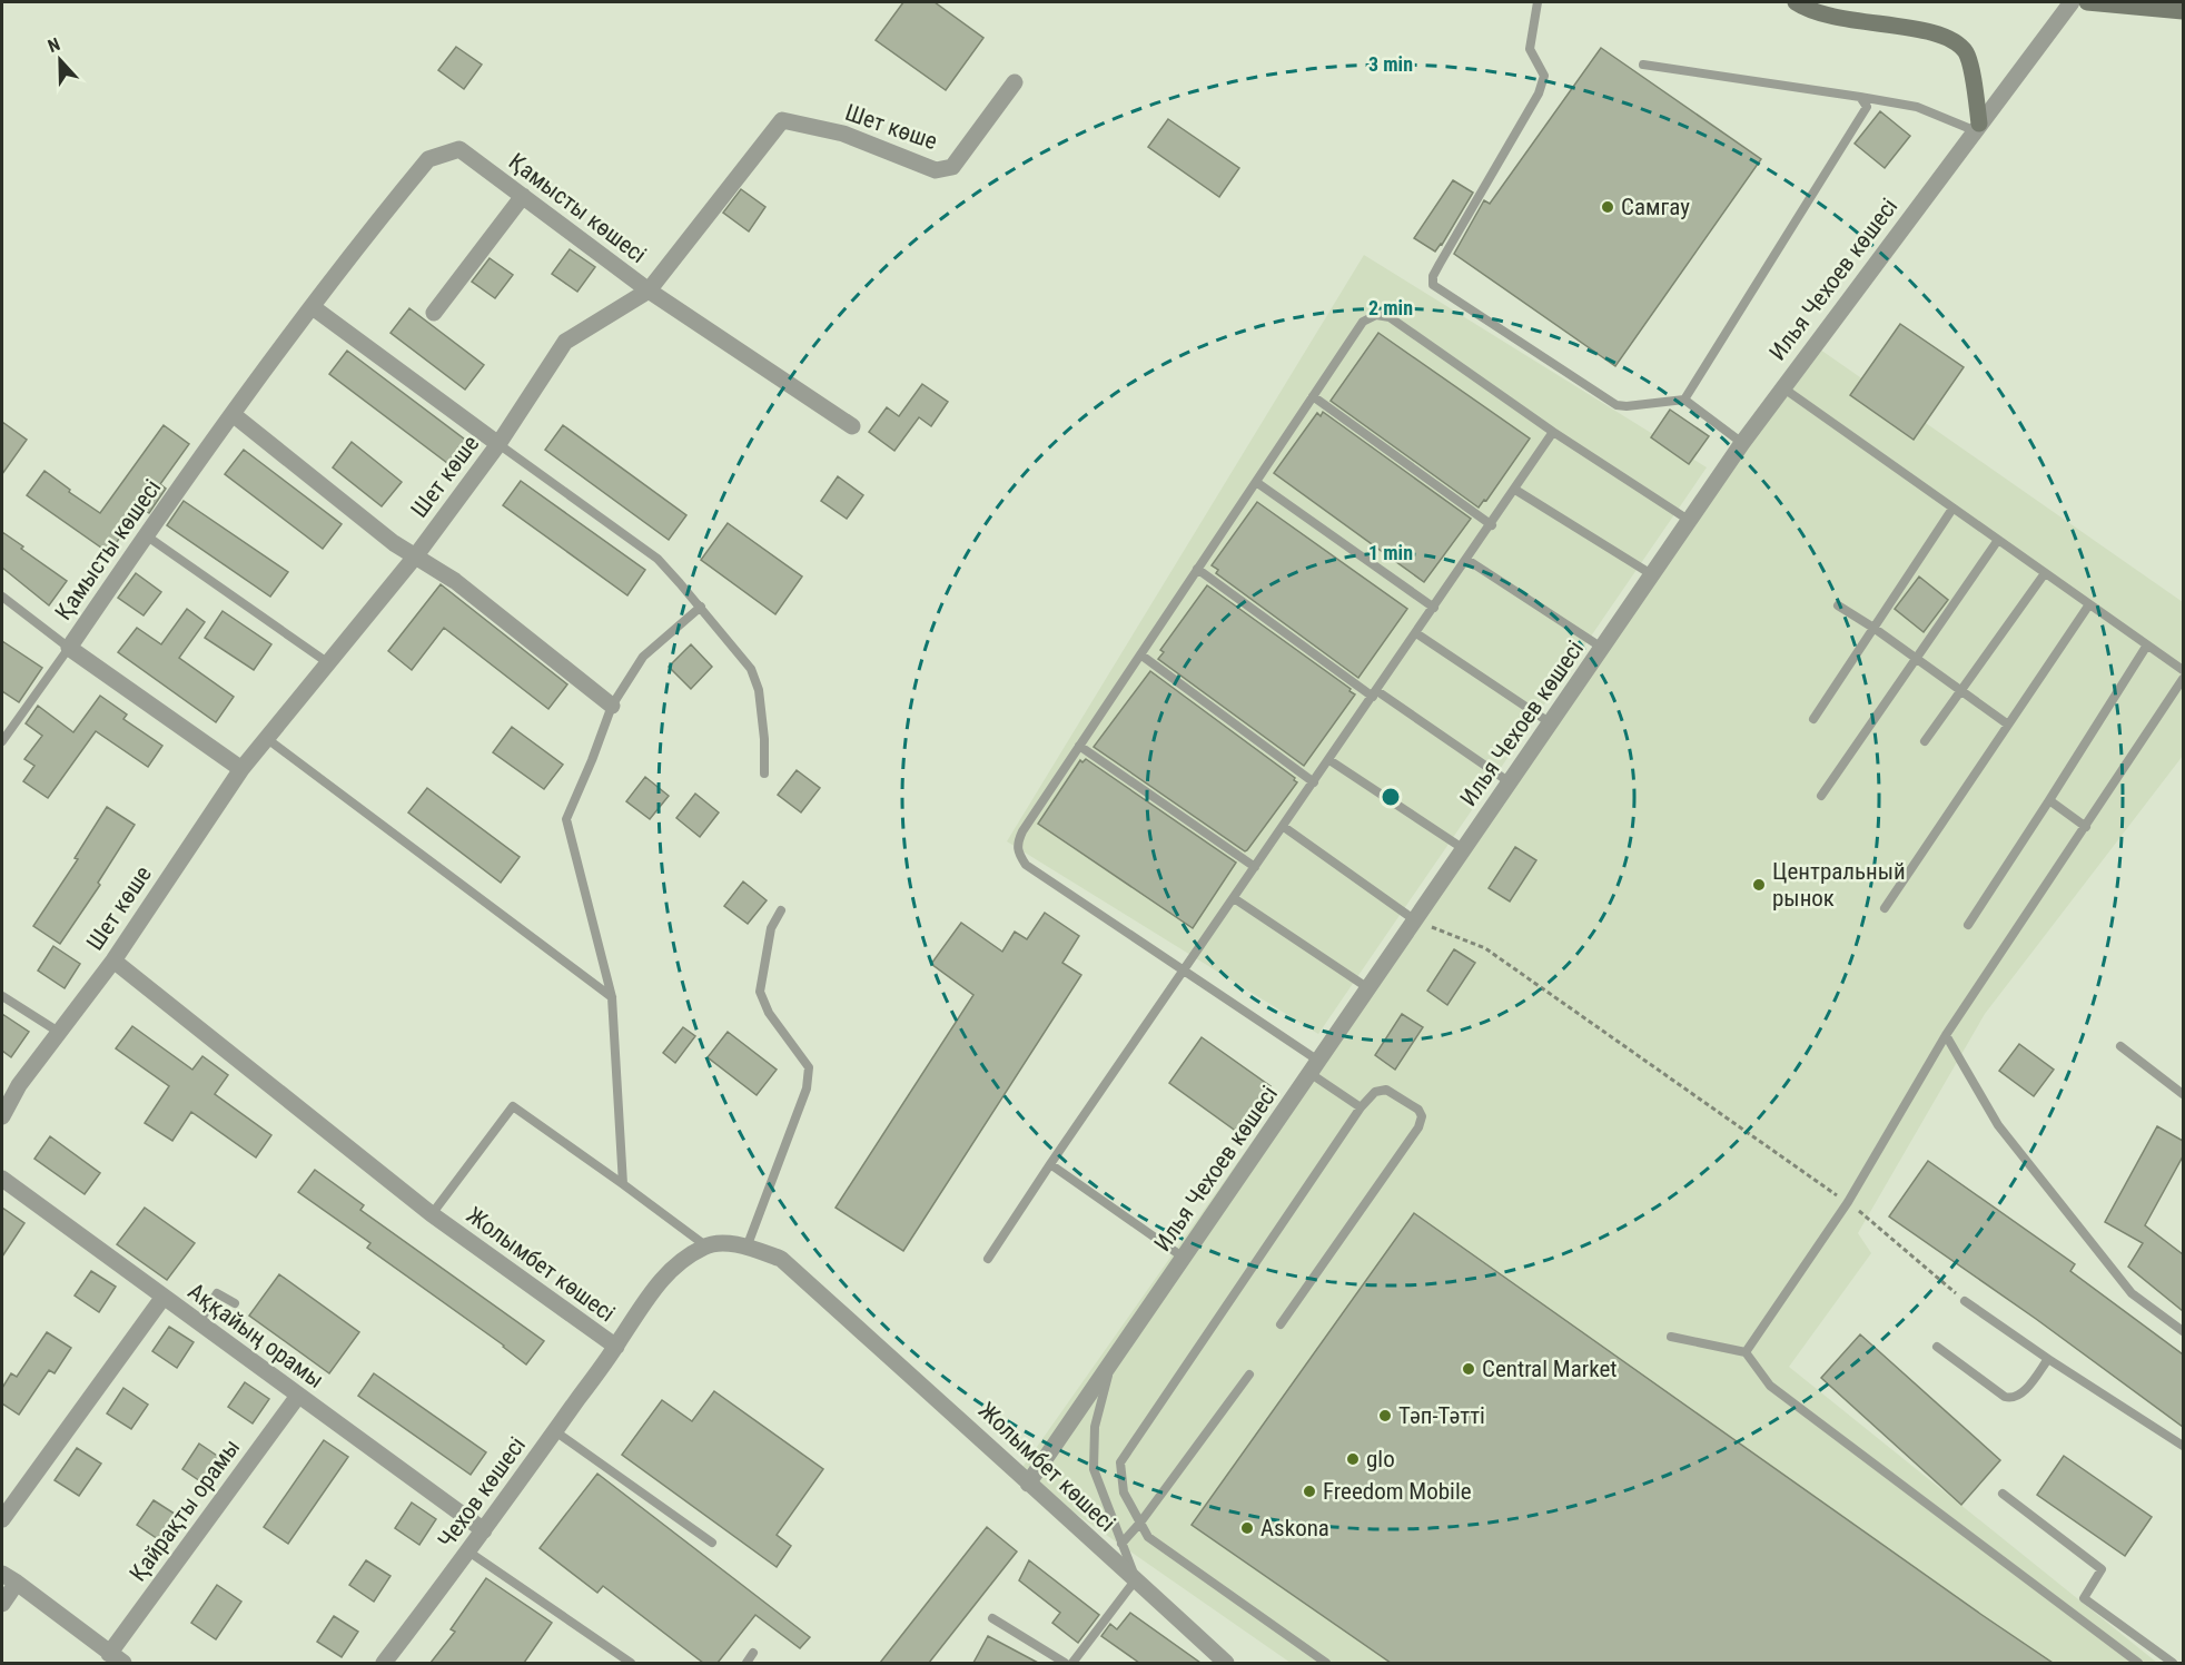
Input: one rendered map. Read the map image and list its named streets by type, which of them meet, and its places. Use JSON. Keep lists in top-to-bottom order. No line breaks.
{"streets":{"street":["Шет көше","Қамысты көшесі","Илья Чехоев көшесі","Жолымбет көшесі","Аққайың орамы","Чехов көшесі","Қайрақты орамы"]},"crossings":[["Шет көше","Қамысты көшесі"],["Шет көше","Жолымбет көшесі"],["Илья Чехоев көшесі","Жолымбет көшесі"],["Жолымбет көшесі","Чехов көшесі"],["Аққайың орамы","Чехов көшесі"],["Аққайың орамы","Қайрақты орамы"]],"places":["Самгау","Центральный рынок","Central Market","Тәп-Тәтті","glo","Freedom Mobile","Askona"],"north":"top","rings":["3 min","2 min","1 min"]}
